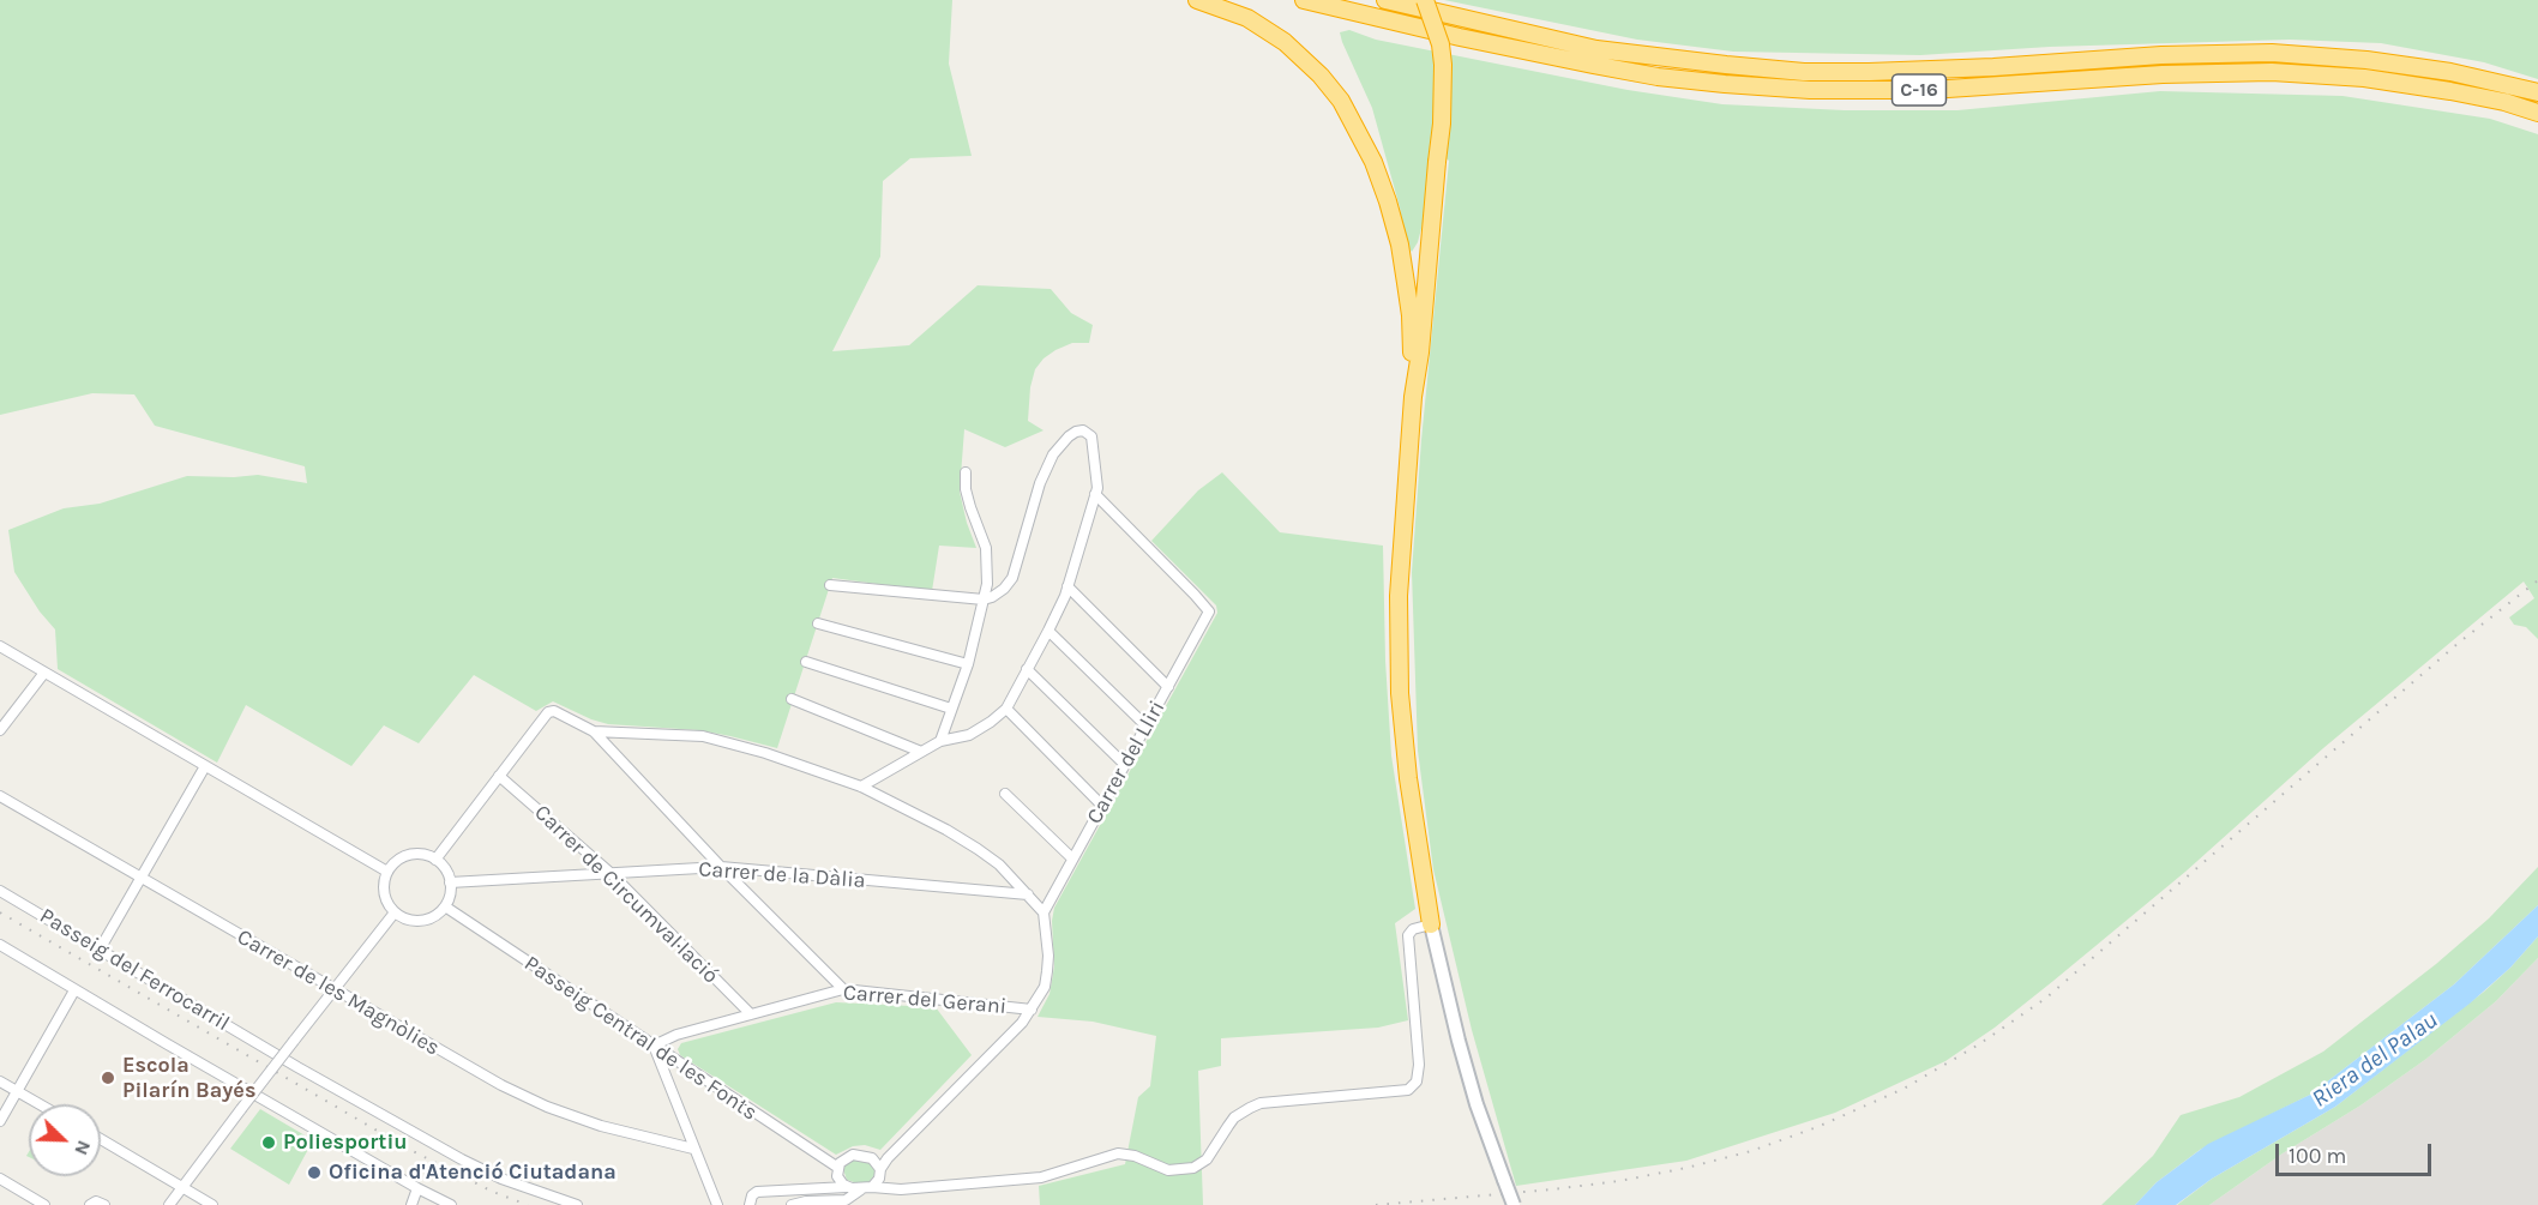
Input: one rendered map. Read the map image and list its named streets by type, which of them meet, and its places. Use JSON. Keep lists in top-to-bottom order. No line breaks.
{"streets":{"highway":["C-16"],"street":["Carrer del Lliri","Carrer de la Dàlia","Carrer de Circumval·lació","Passeig del Ferrocarril","Carrer de les Magnòlies","Carrer del Gerani","Passeig Central de les Fonts"]},"crossings":[["Carrer de la Dàlia","Carrer de Circumval·lació"],["Carrer de la Dàlia","Passeig Central de les Fonts"],["Carrer de Circumval·lació","Carrer del Gerani"],["Carrer del Gerani","Passeig Central de les Fonts"]],"water":["Riera del Palau"],"places":["Escola Pilarín Bayés","Poliesportiu","Oficina d'Atenció Ciutadana"],"scale_bar":"100 m","north":"bottom right"}
